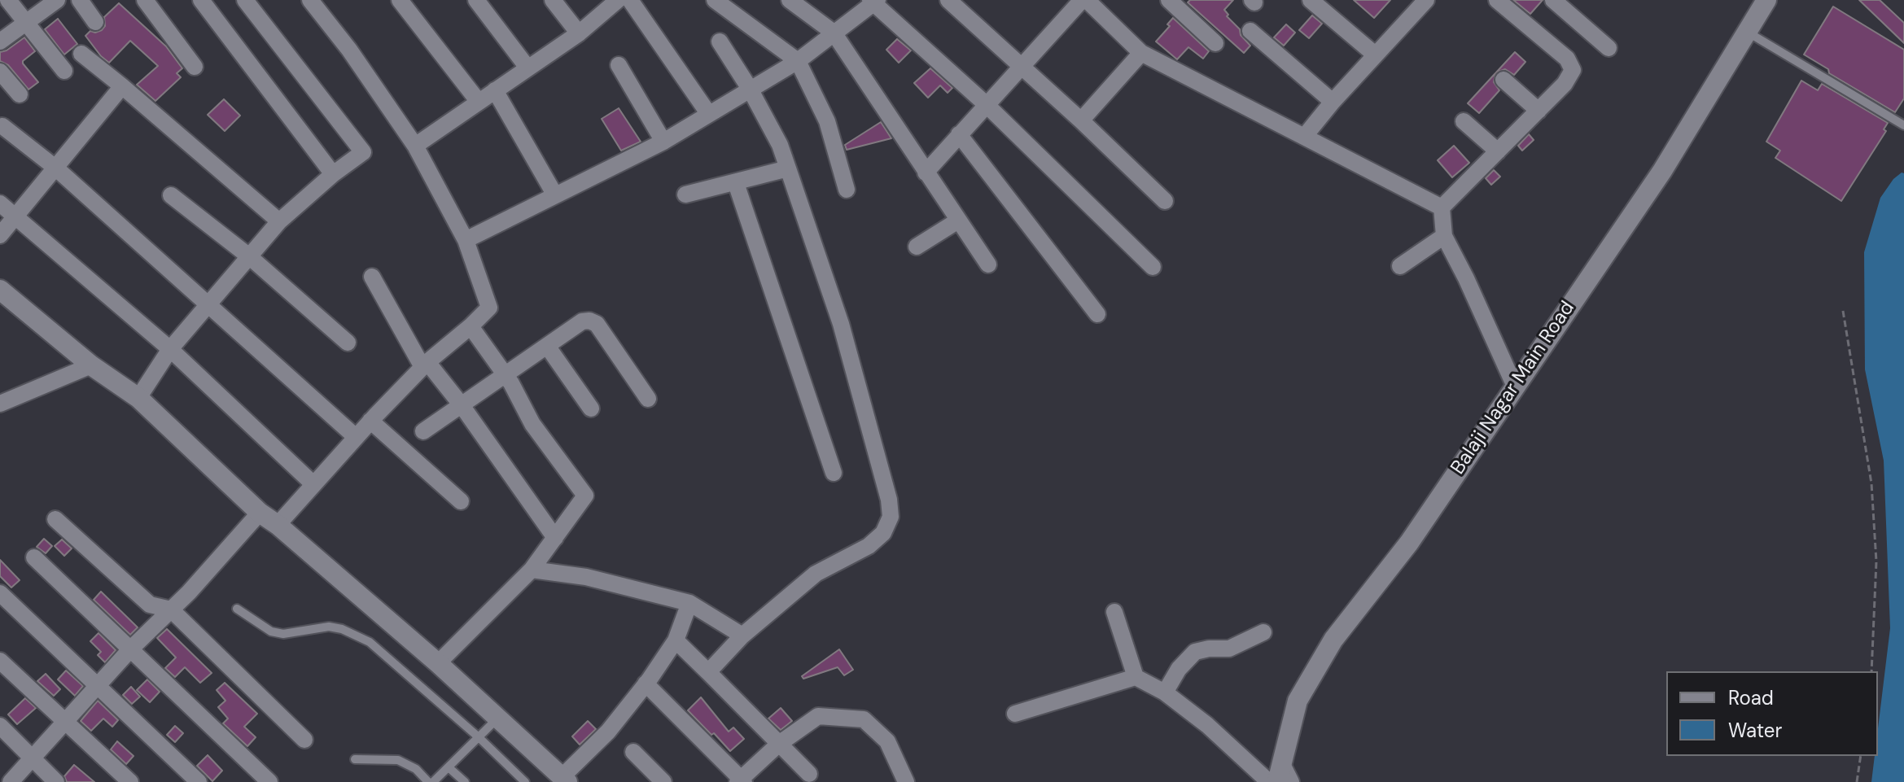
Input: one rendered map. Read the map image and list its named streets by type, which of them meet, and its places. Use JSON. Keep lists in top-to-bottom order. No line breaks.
{"streets":{"street":["Balaji Nagar Main Road"]},"legend":["Road","Water"]}
